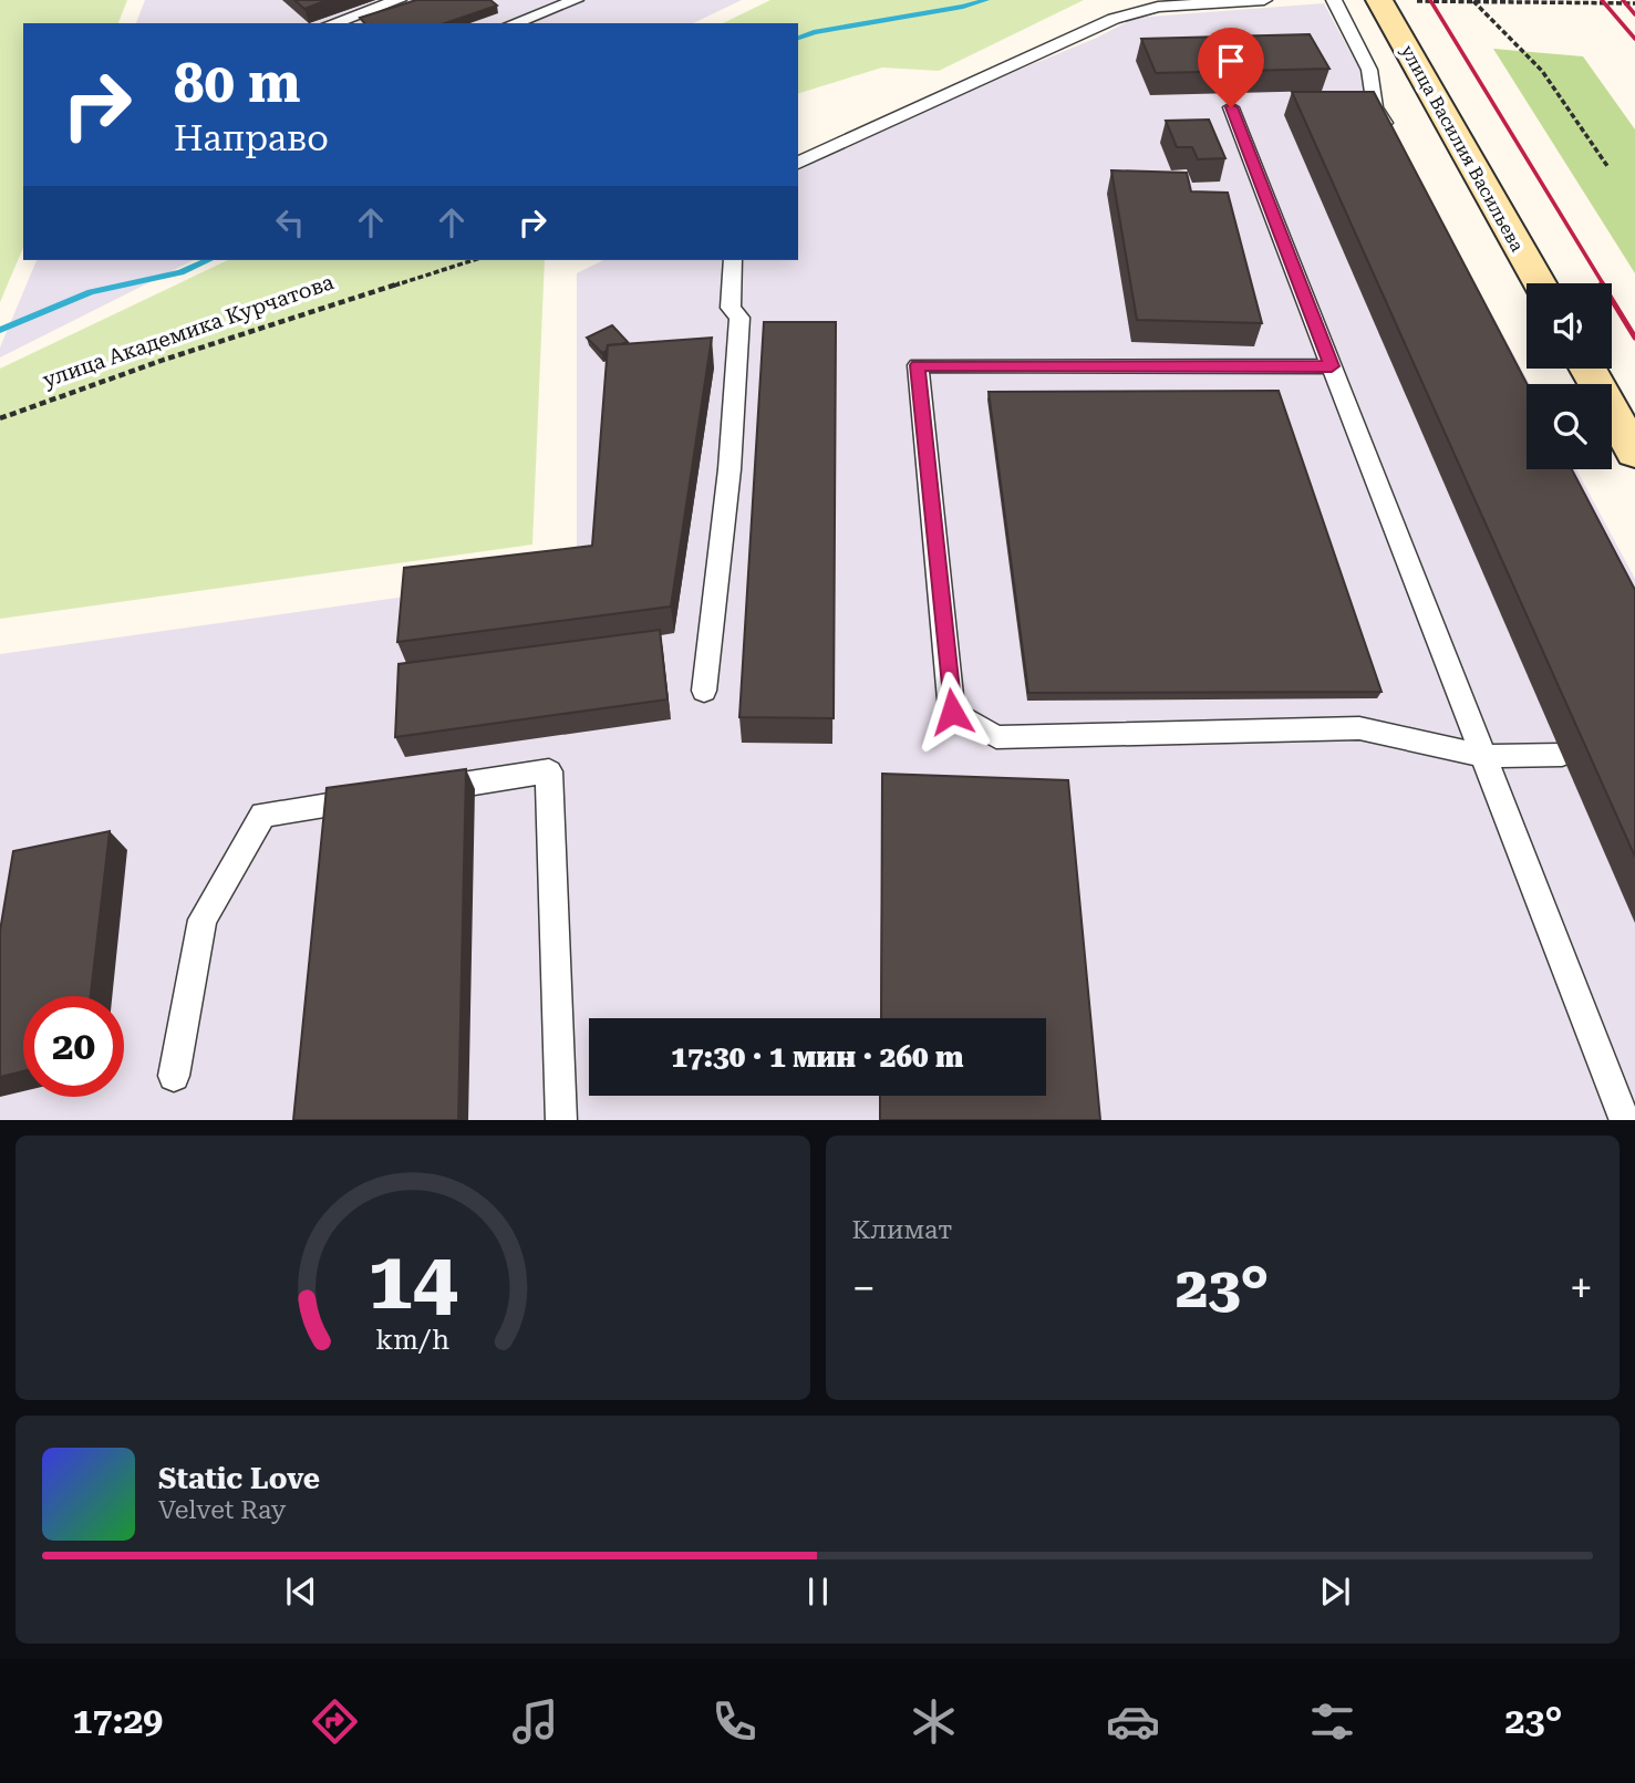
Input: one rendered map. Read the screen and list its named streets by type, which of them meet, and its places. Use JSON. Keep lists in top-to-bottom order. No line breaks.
{"streets":{"main road":["улица Василия Васильева"],"path":["улица Академика Курчатова"]},"page":{"turn":["80 m","Направо"],"limit":"20","trip":"17:30 · 1 мин · 260 m","tile":"Климат","heat":["−","23°","+"],"song":["Static Love","Velvet Ray"],"tabs":["17:29","23°"],"gauge":["14","km/h"]}}
